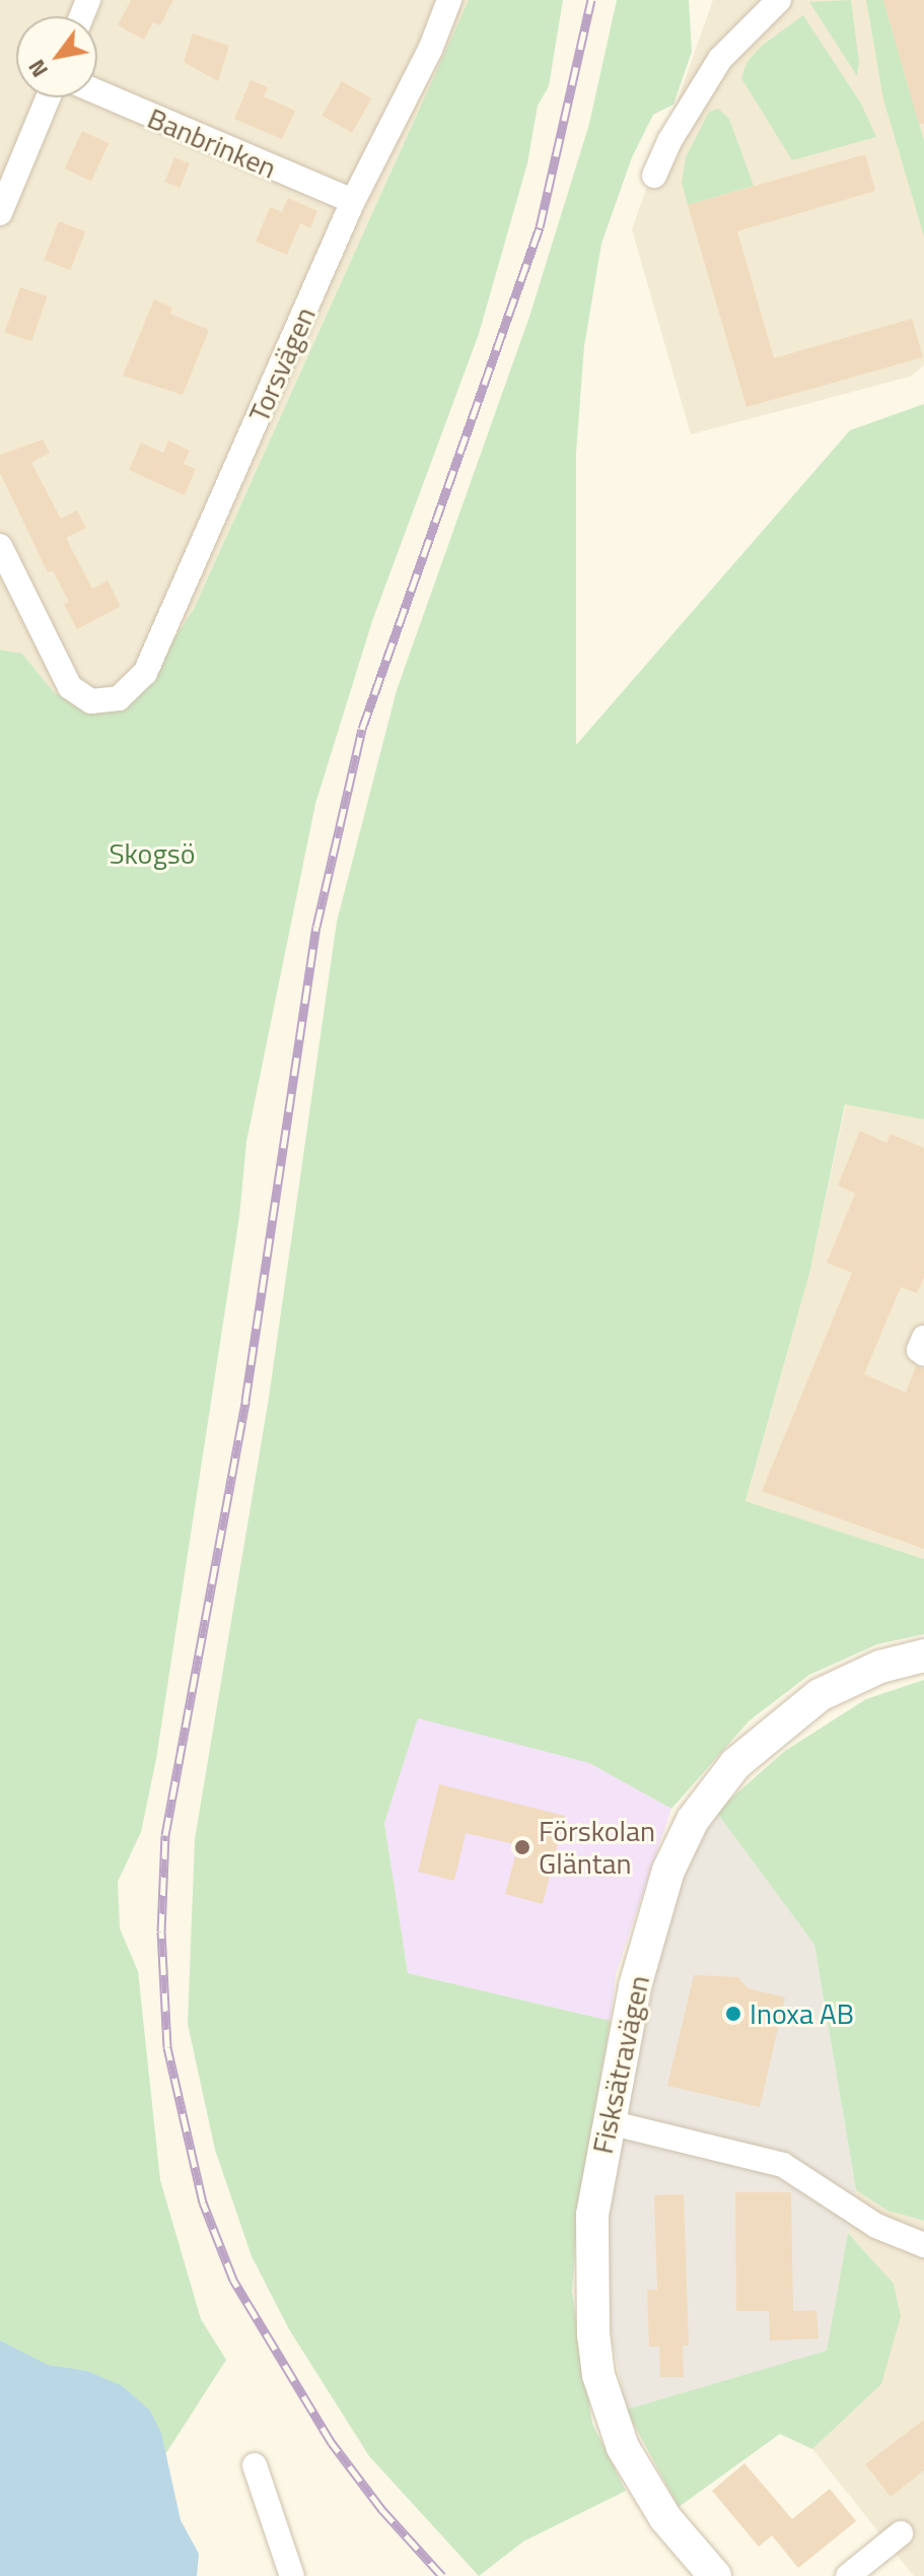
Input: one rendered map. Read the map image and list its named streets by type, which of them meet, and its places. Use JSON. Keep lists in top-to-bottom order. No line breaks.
{"streets":{"street":["Banbrinken","Torsvägen","Fisksätravägen"]},"crossings":[["Banbrinken","Torsvägen"]],"parks":["Skogsö"],"places":["Förskolan Gläntan","Inoxa AB"],"north":"bottom left"}
